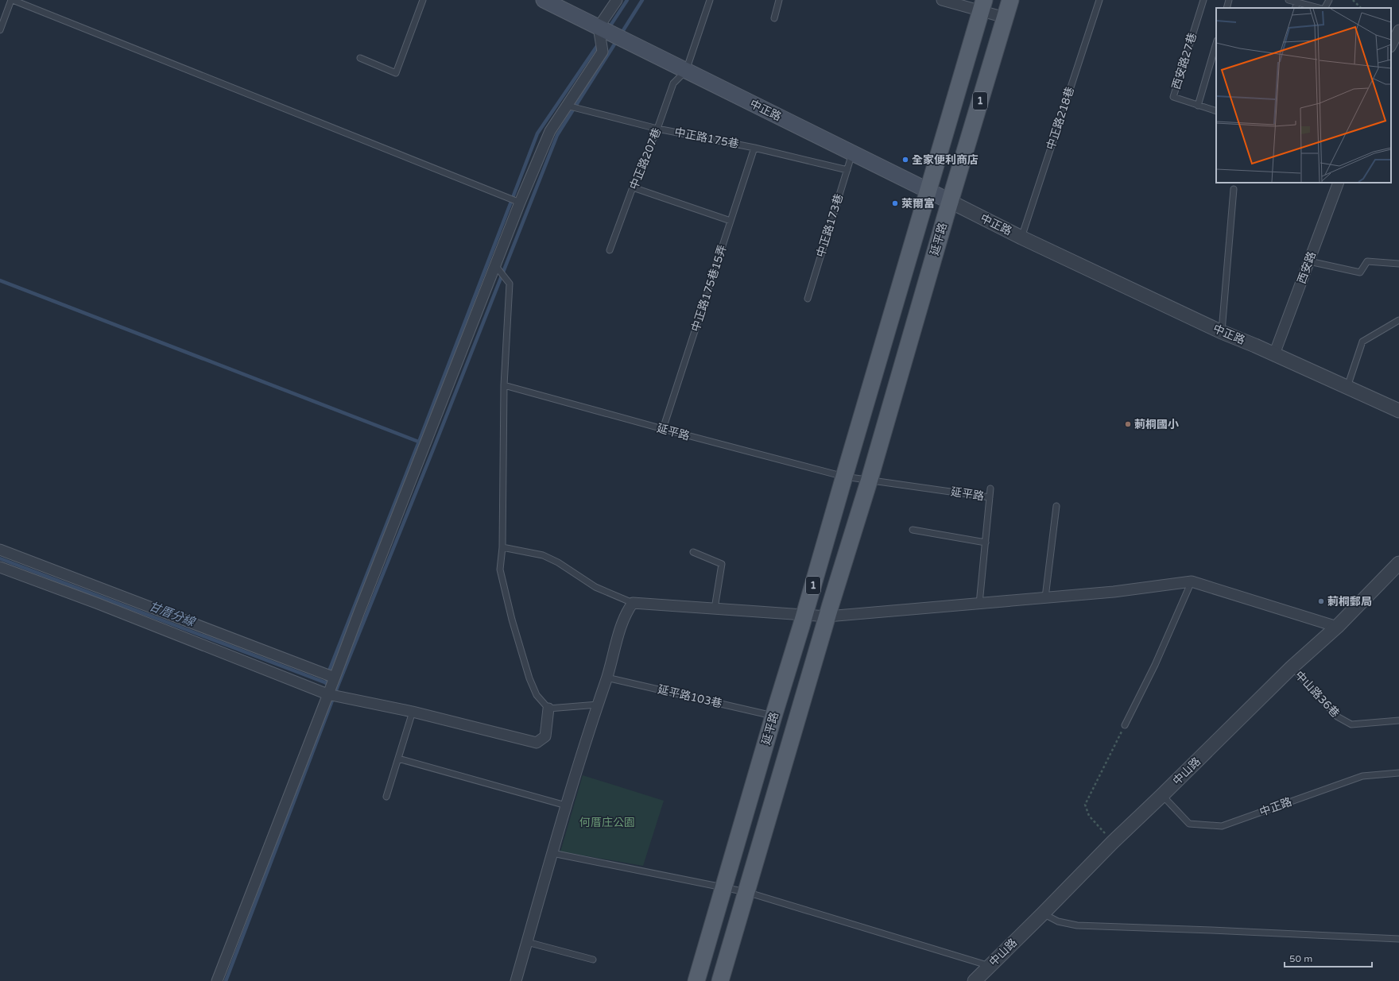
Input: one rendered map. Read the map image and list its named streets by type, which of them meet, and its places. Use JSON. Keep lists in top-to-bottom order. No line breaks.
{"streets":{"main road":["1","中正路","延平路"],"street":["西安路","中山路"],"lane":["西安路27巷","中正路218巷","中正路175巷","中正路207巷","中正路173巷","中正路175巷15弄","中山路36巷","延平路103巷"]},"crossings":[["中正路","中正路218巷"],["中正路","中正路207巷"],["中正路","中正路173巷"],["中正路","延平路"],["中正路","西安路"],["中正路","中山路"],["中正路175巷","中正路207巷"],["中正路175巷","中正路173巷"],["中正路175巷","中正路175巷15弄"],["延平路","中正路175巷15弄"],["延平路","延平路103巷"],["中山路36巷","中山路"]],"water":["甘厝分線"],"parks":["何厝庄公園"],"places":["全家便利商店","萊爾富","莿桐國小","莿桐郵局"],"scale_bar":"50 m"}
